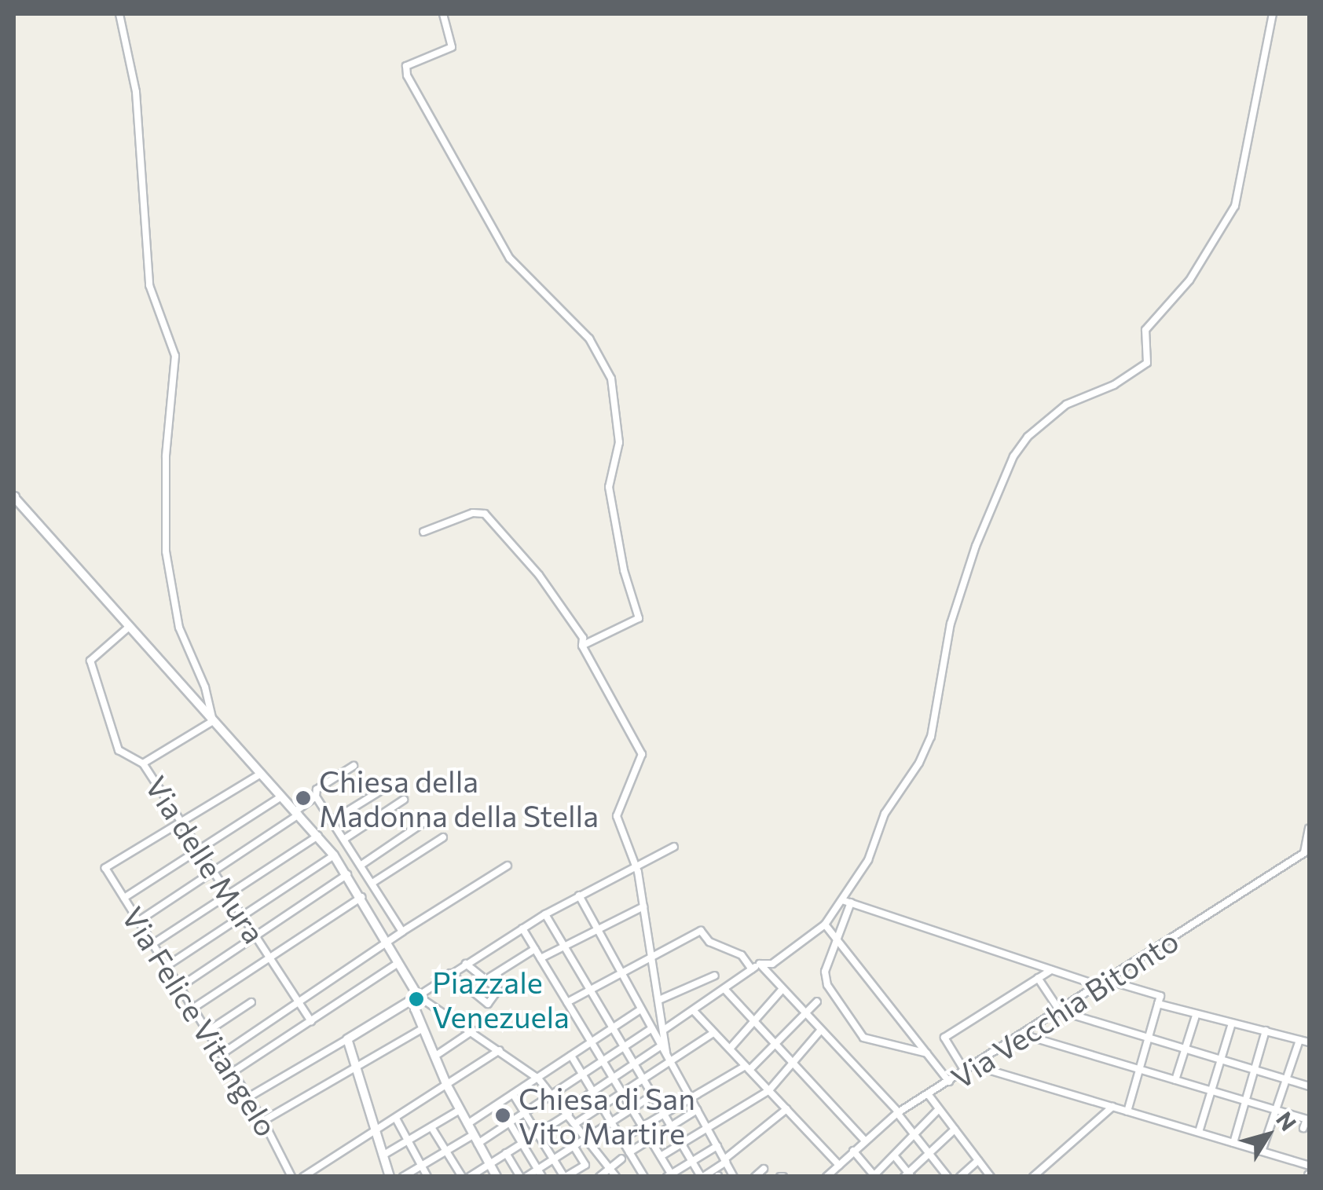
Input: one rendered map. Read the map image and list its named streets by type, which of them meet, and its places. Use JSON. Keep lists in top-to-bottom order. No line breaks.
{"streets":{"street":["Via delle Mura","Via Vecchia Bitonto","Via Felice Vitangelo"]},"crossings":[["Via delle Mura","Via Felice Vitangelo"]],"places":["Chiesa della Madonna della Stella","Piazzale Venezuela","Chiesa di San Vito Martire"],"north":"top right"}
